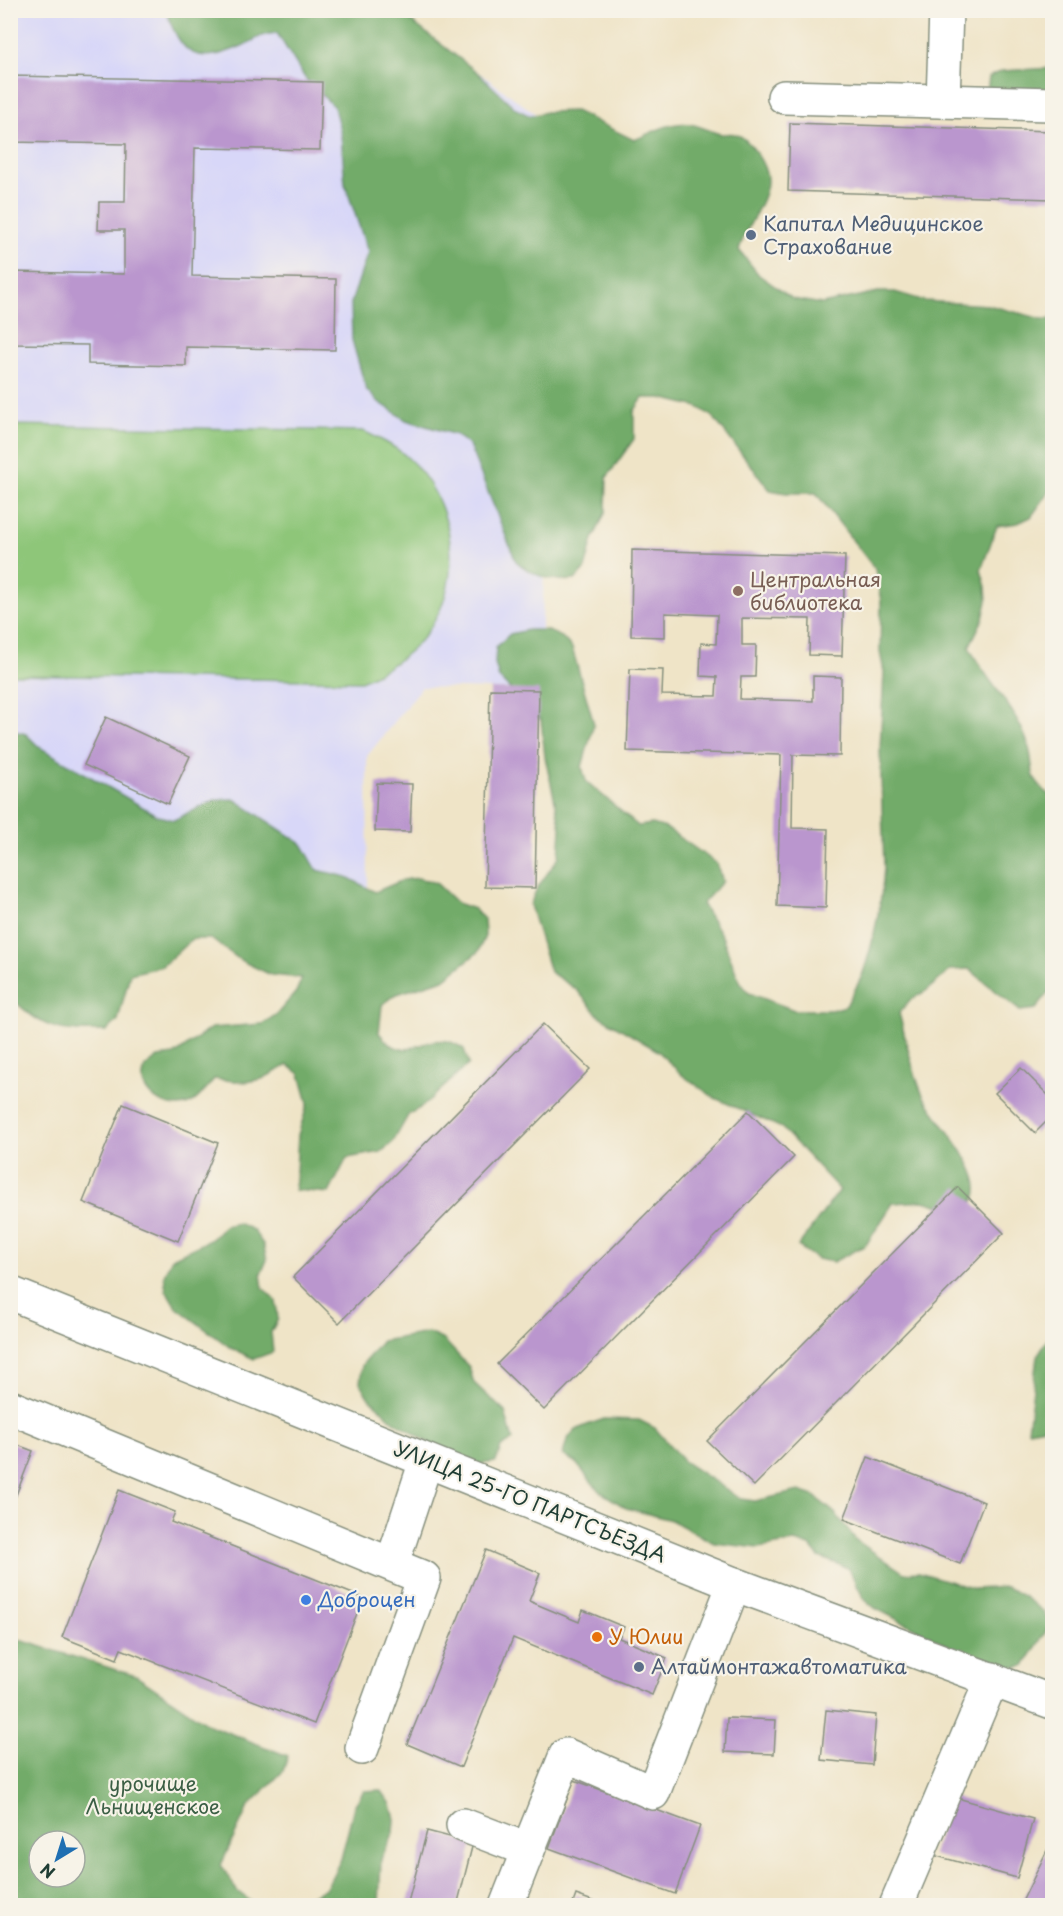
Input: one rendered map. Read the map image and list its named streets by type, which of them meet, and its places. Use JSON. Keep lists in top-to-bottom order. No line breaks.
{"streets":{"street":["УЛИЦА 25-ГО ПАРТСЪЕЗДА"]},"parks":["урочище Льнищенское"],"places":["Капитал Медицинское Страхование","Центральная библиотека","Доброцен","У Юлии","Алтаймонтажавтоматика"],"north":"bottom left"}
